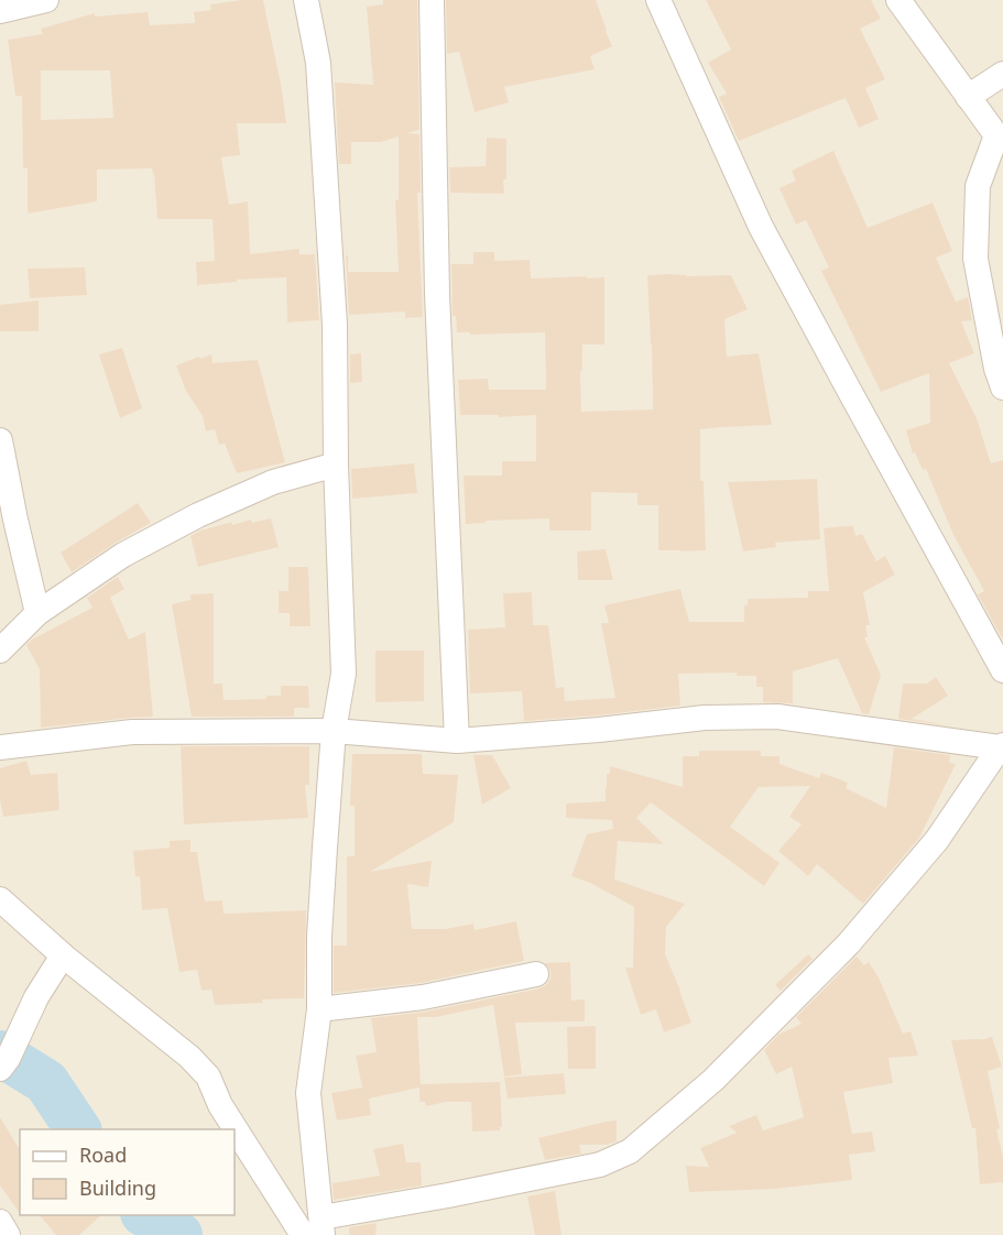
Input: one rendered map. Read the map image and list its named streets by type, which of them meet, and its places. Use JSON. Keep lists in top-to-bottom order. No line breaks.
{"legend":["Road","Building"]}
